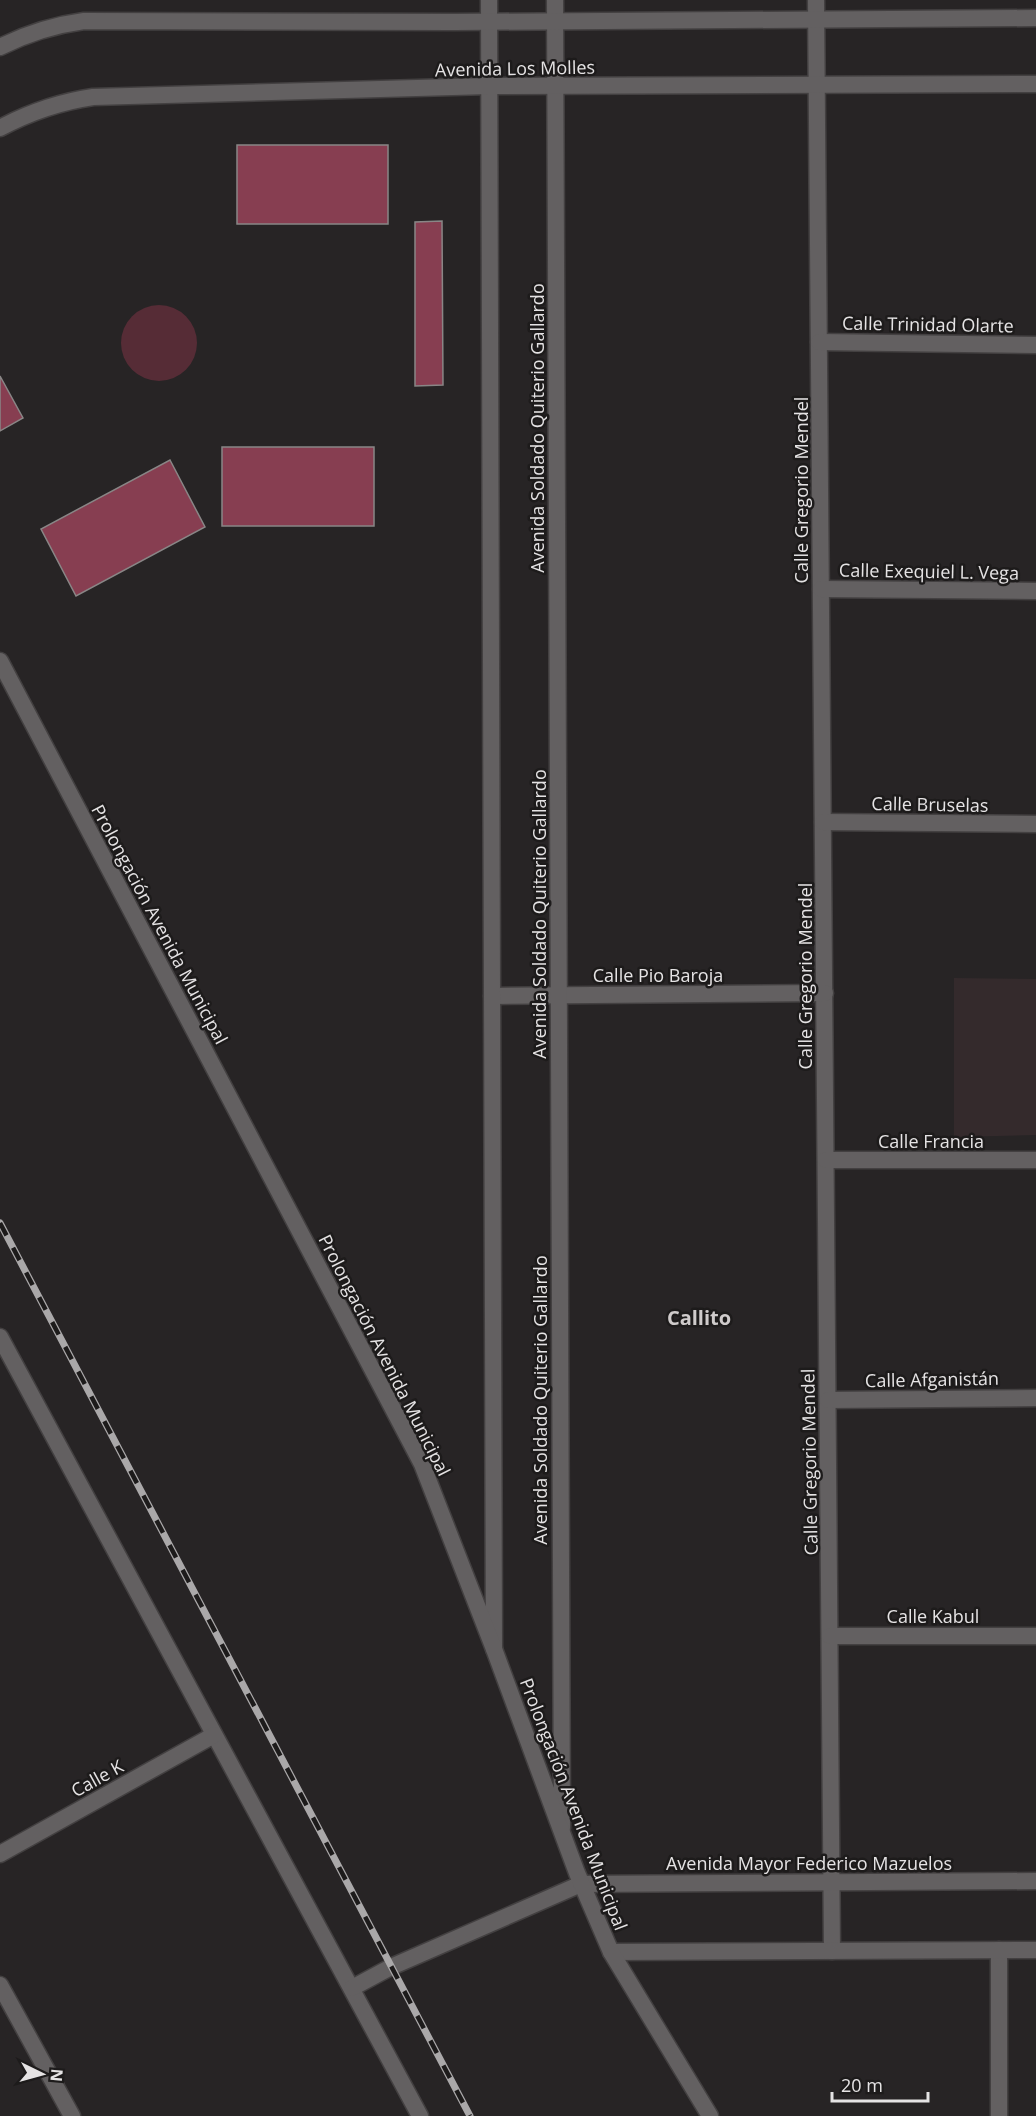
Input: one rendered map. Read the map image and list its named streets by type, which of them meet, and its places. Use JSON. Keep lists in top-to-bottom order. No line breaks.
{"streets":{"street":["Avenida Los Molles","Calle Trinidad Olarte","Avenida Soldado Quiterio Gallardo","Calle Gregorio Mendel","Calle Exequiel L. Vega","Calle Bruselas","Prolongación Avenida Municipal","Calle Pio Baroja","Calle Francia","Calle Afganistán","Calle Kabul","Calle K","Avenida Mayor Federico Mazuelos"]},"crossings":[["Avenida Los Molles","Avenida Soldado Quiterio Gallardo"],["Avenida Los Molles","Calle Gregorio Mendel"],["Calle Trinidad Olarte","Calle Gregorio Mendel"],["Avenida Soldado Quiterio Gallardo","Prolongación Avenida Municipal"],["Avenida Soldado Quiterio Gallardo","Calle Pio Baroja"],["Calle Gregorio Mendel","Calle Exequiel L. Vega"],["Calle Gregorio Mendel","Calle Bruselas"],["Calle Gregorio Mendel","Calle Pio Baroja"],["Calle Gregorio Mendel","Calle Francia"],["Calle Gregorio Mendel","Calle Afganistán"],["Calle Gregorio Mendel","Calle Kabul"],["Calle Gregorio Mendel","Avenida Mayor Federico Mazuelos"],["Prolongación Avenida Municipal","Avenida Mayor Federico Mazuelos"]],"districts":["Callito"],"scale_bar":"20 m","north":"right"}
